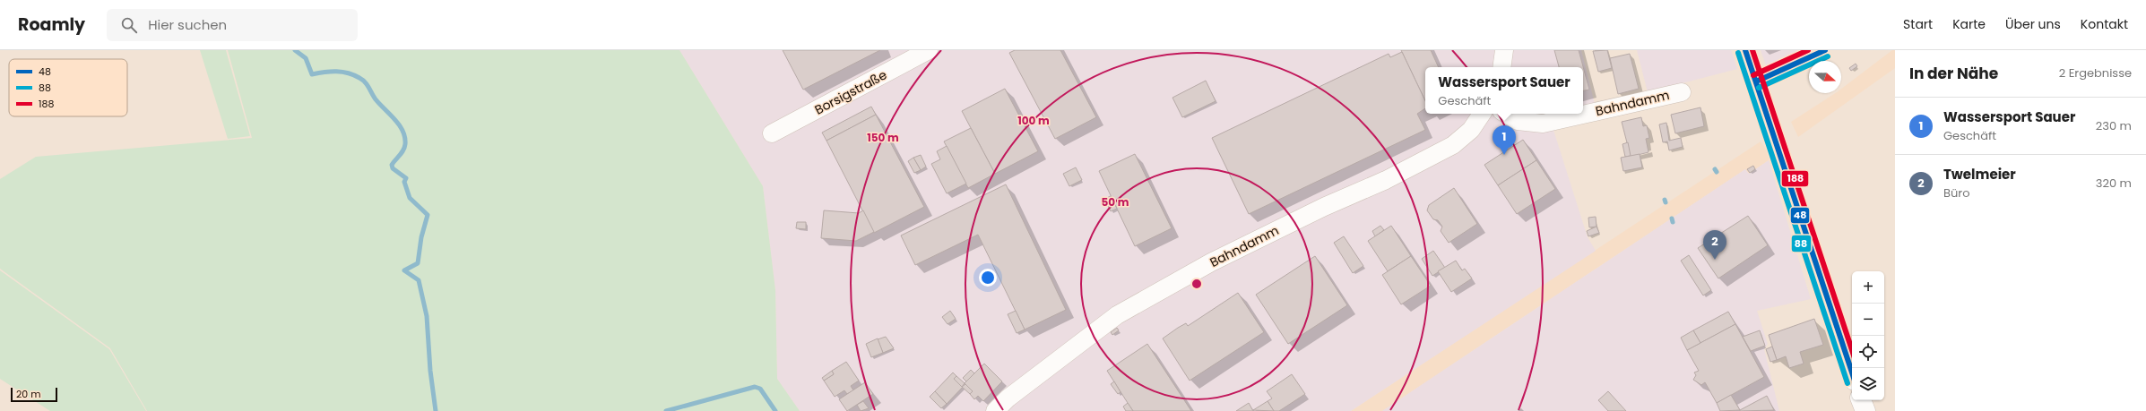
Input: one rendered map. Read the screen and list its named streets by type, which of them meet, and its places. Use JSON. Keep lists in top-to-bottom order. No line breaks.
{"streets":{"street":["Borsigstraße","Bahndamm"]},"lines":["transit line 48","transit line 188","transit line 88"],"legend":["48","88","188"],"scale_bar":"20 m","north":"right","page":{"header":"Roamly","search":"Hier suchen","nav":["Start","Karte","Über uns","Kontakt"],"heading":["In der Nähe","2 Ergebnisse"],"popup":["Wassersport Sauer","Geschäft"],"list":[{"mark":"1","name":"Wassersport Sauer","note":"Geschäft","value":"230 m"},{"mark":"2","name":"Twelmeier","note":"Büro","value":"320 m"}],"pins":["1","2"],"map_buttons":["+","−"],"scale":"20 m"},"rings":["100 m","150 m","50 m"]}
